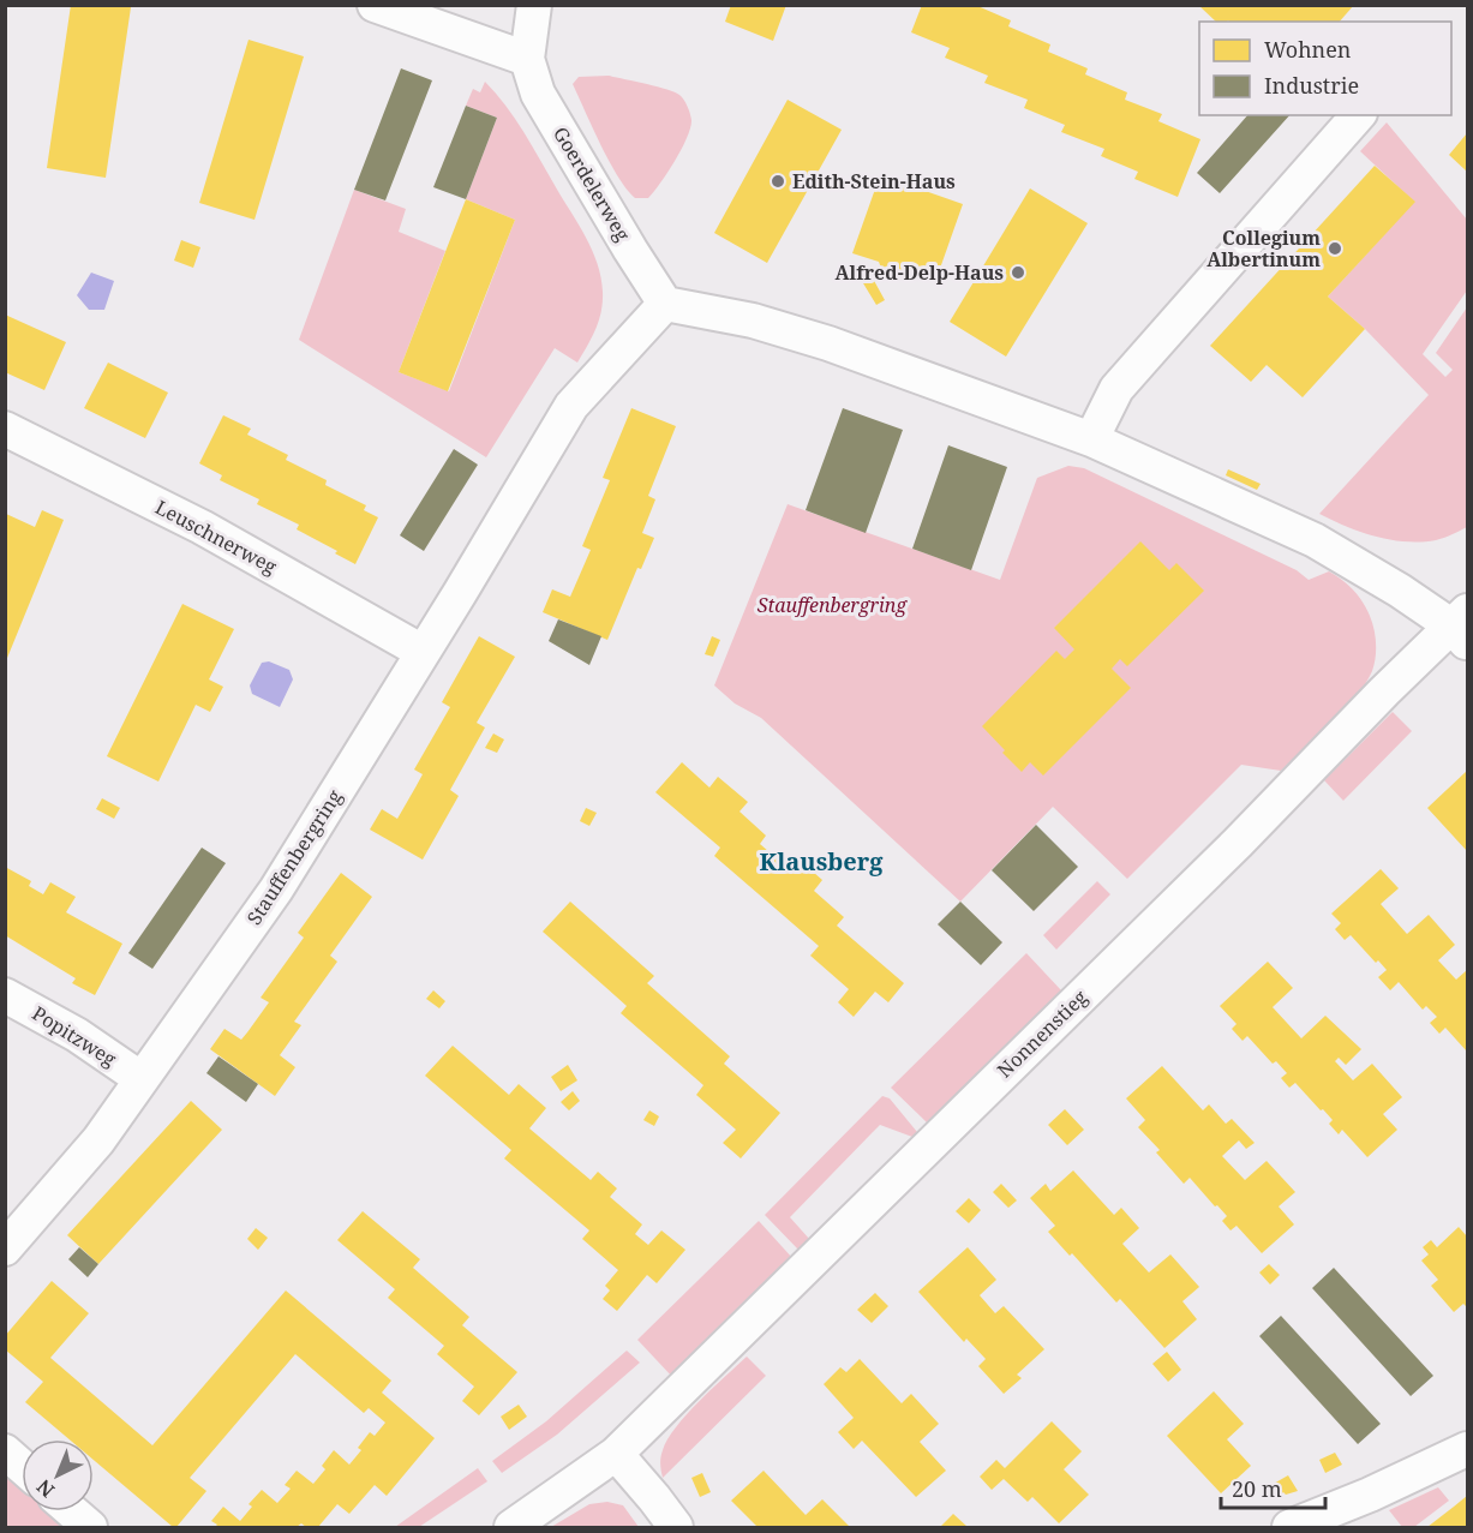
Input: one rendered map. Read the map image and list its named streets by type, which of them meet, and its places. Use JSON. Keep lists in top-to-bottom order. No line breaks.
{"streets":{"street":["Goerdelerweg","Leuschnerweg","Stauffenbergring","Nonnenstieg","Popitzweg"]},"crossings":[["Goerdelerweg","Stauffenbergring"],["Leuschnerweg","Stauffenbergring"],["Stauffenbergring","Popitzweg"]],"districts":["Klausberg"],"parks":["Stauffenbergring"],"places":["Edith-Stein-Haus","Collegium Albertinum","Alfred-Delp-Haus"],"legend":["Wohnen","Industrie"],"scale_bar":"20 m","north":"bottom left"}
